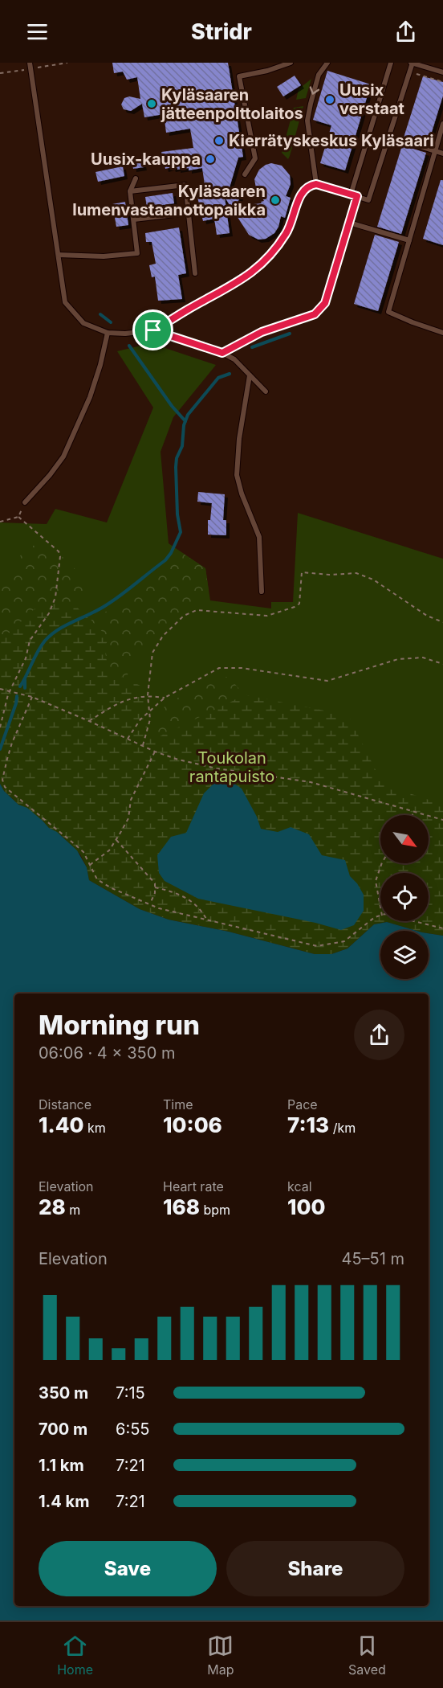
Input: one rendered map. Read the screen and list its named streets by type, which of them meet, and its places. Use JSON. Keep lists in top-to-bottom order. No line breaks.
{"parks":["Toukolan rantapuisto"],"places":["Uusix verstaat","Kyläsaaren jätteenpolttolaitos","Kierrätyskeskus Kyläsaari","Uusix-kauppa","Kyläsaaren lumenvastaanottopaikka"],"north":"bottom right","page":{"header":"Stridr","heading":["Morning run","06:06 · 4 × 350 m"],"stats":[["Distance","1.40 km"],["Time","10:06"],["Pace","7:13 /km"],["Elevation","28 m"],["Heart rate","168 bpm"],["kcal","100"]],"chart":["Elevation","45–51 m"],"list":[{"name":"350 m","note":"7:15"},{"name":"700 m","note":"6:55"},{"name":"1.1 km","note":"7:21"},{"name":"1.4 km","note":"7:21"}],"buttons":["Save","Share"],"tabs":["Home","Map","Saved"]}}
